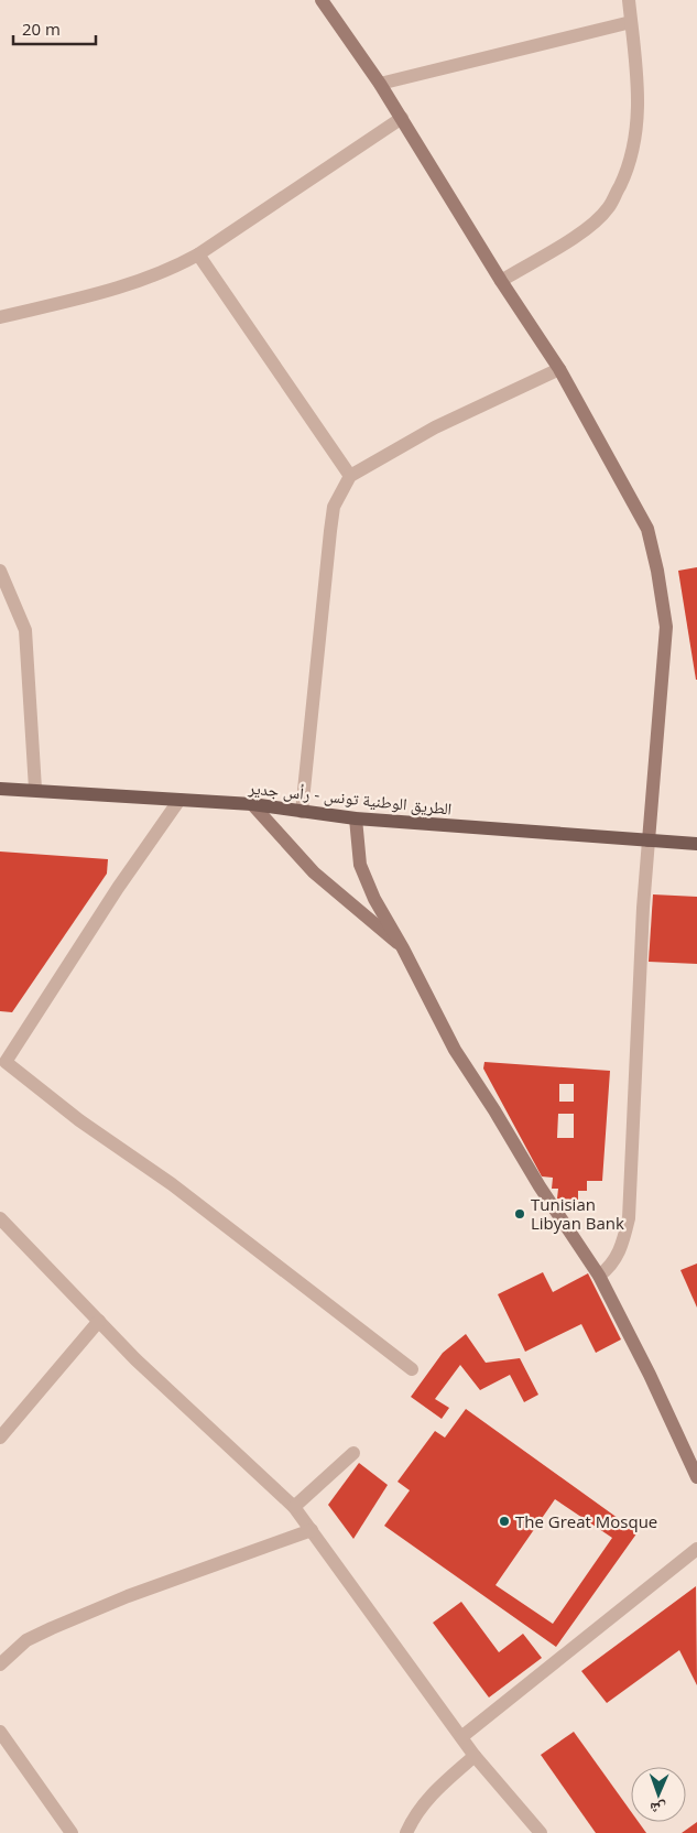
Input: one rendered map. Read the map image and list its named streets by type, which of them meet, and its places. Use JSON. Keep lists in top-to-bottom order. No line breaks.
{"streets":{"main road":["الطريق الوطنية تونس - رأس جدير"]},"places":["Tunisian Libyan Bank","The Great Mosque"],"scale_bar":"20 m","north":"bottom"}
